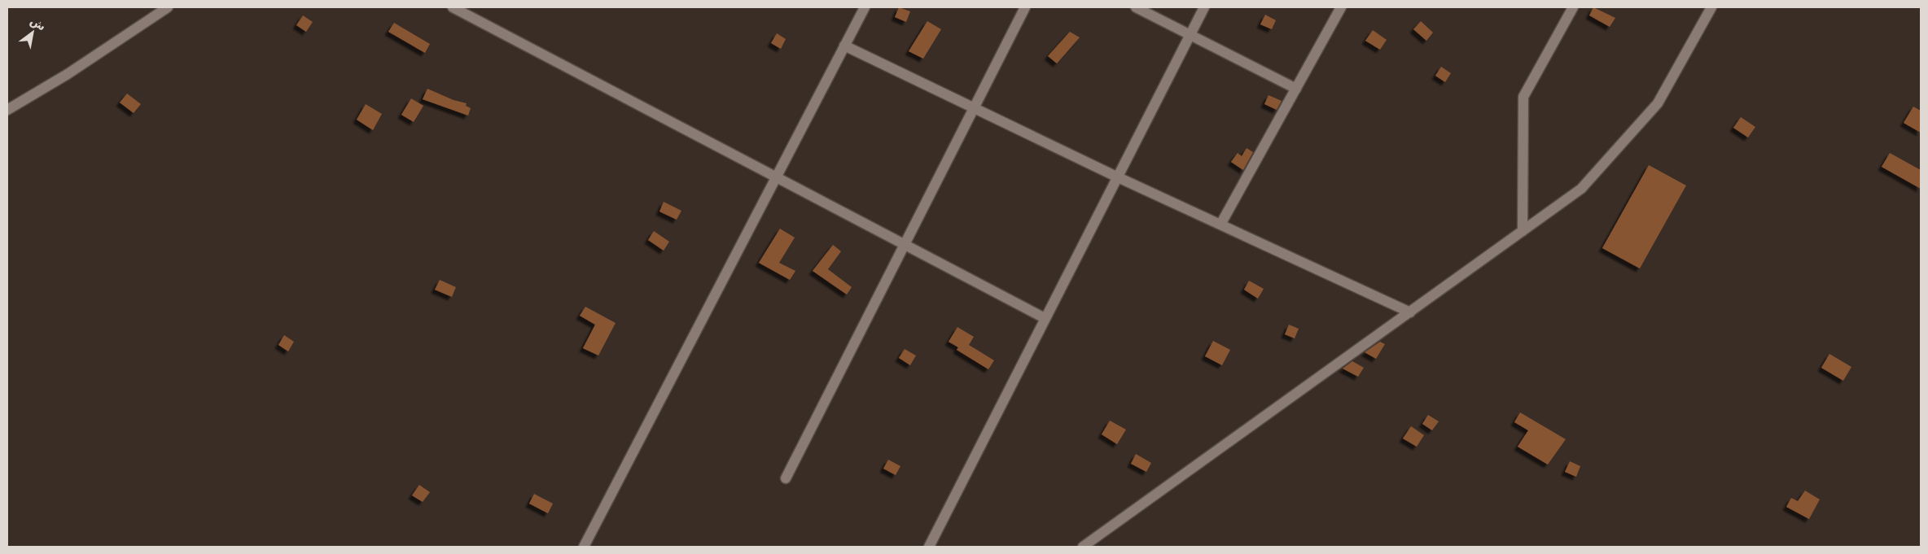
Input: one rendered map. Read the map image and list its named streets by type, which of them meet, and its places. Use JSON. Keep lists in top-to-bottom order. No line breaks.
{"north":"top right"}
